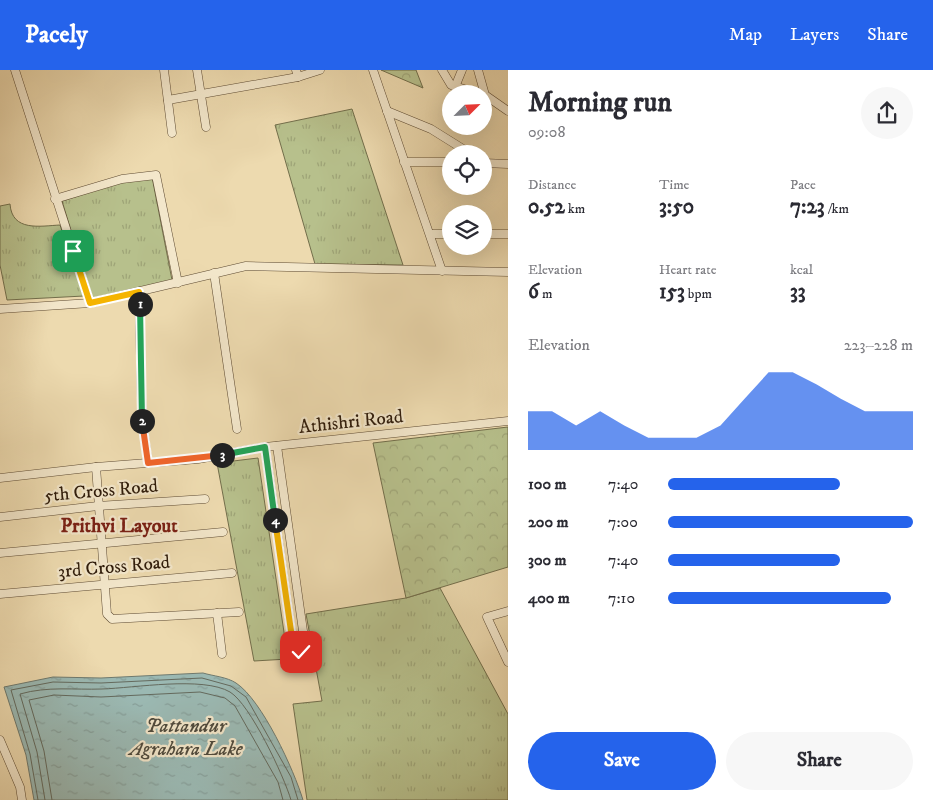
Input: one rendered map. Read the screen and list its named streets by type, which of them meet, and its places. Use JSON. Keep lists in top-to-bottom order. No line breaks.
{"streets":{"street":["Athishri Road","5th Cross Road","3rd Cross Road"]},"districts":["Prithvi Layout"],"water":["Pattandur Agrahara Lake"],"north":"top right","page":{"header":"Pacely","nav":["Map","Layers","Share"],"heading":["Morning run","09:08"],"stats":[["Distance","0.52 km"],["Time","3:50"],["Pace","7:23 /km"],["Elevation","6 m"],["Heart rate","153 bpm"],["kcal","33"]],"pins":["1","2","3","4"],"chart":["Elevation","223–228 m"],"list":[{"name":"100 m","note":"7:40"},{"name":"200 m","note":"7:00"},{"name":"300 m","note":"7:40"},{"name":"400 m","note":"7:10"}],"buttons":["Save","Share"]}}
